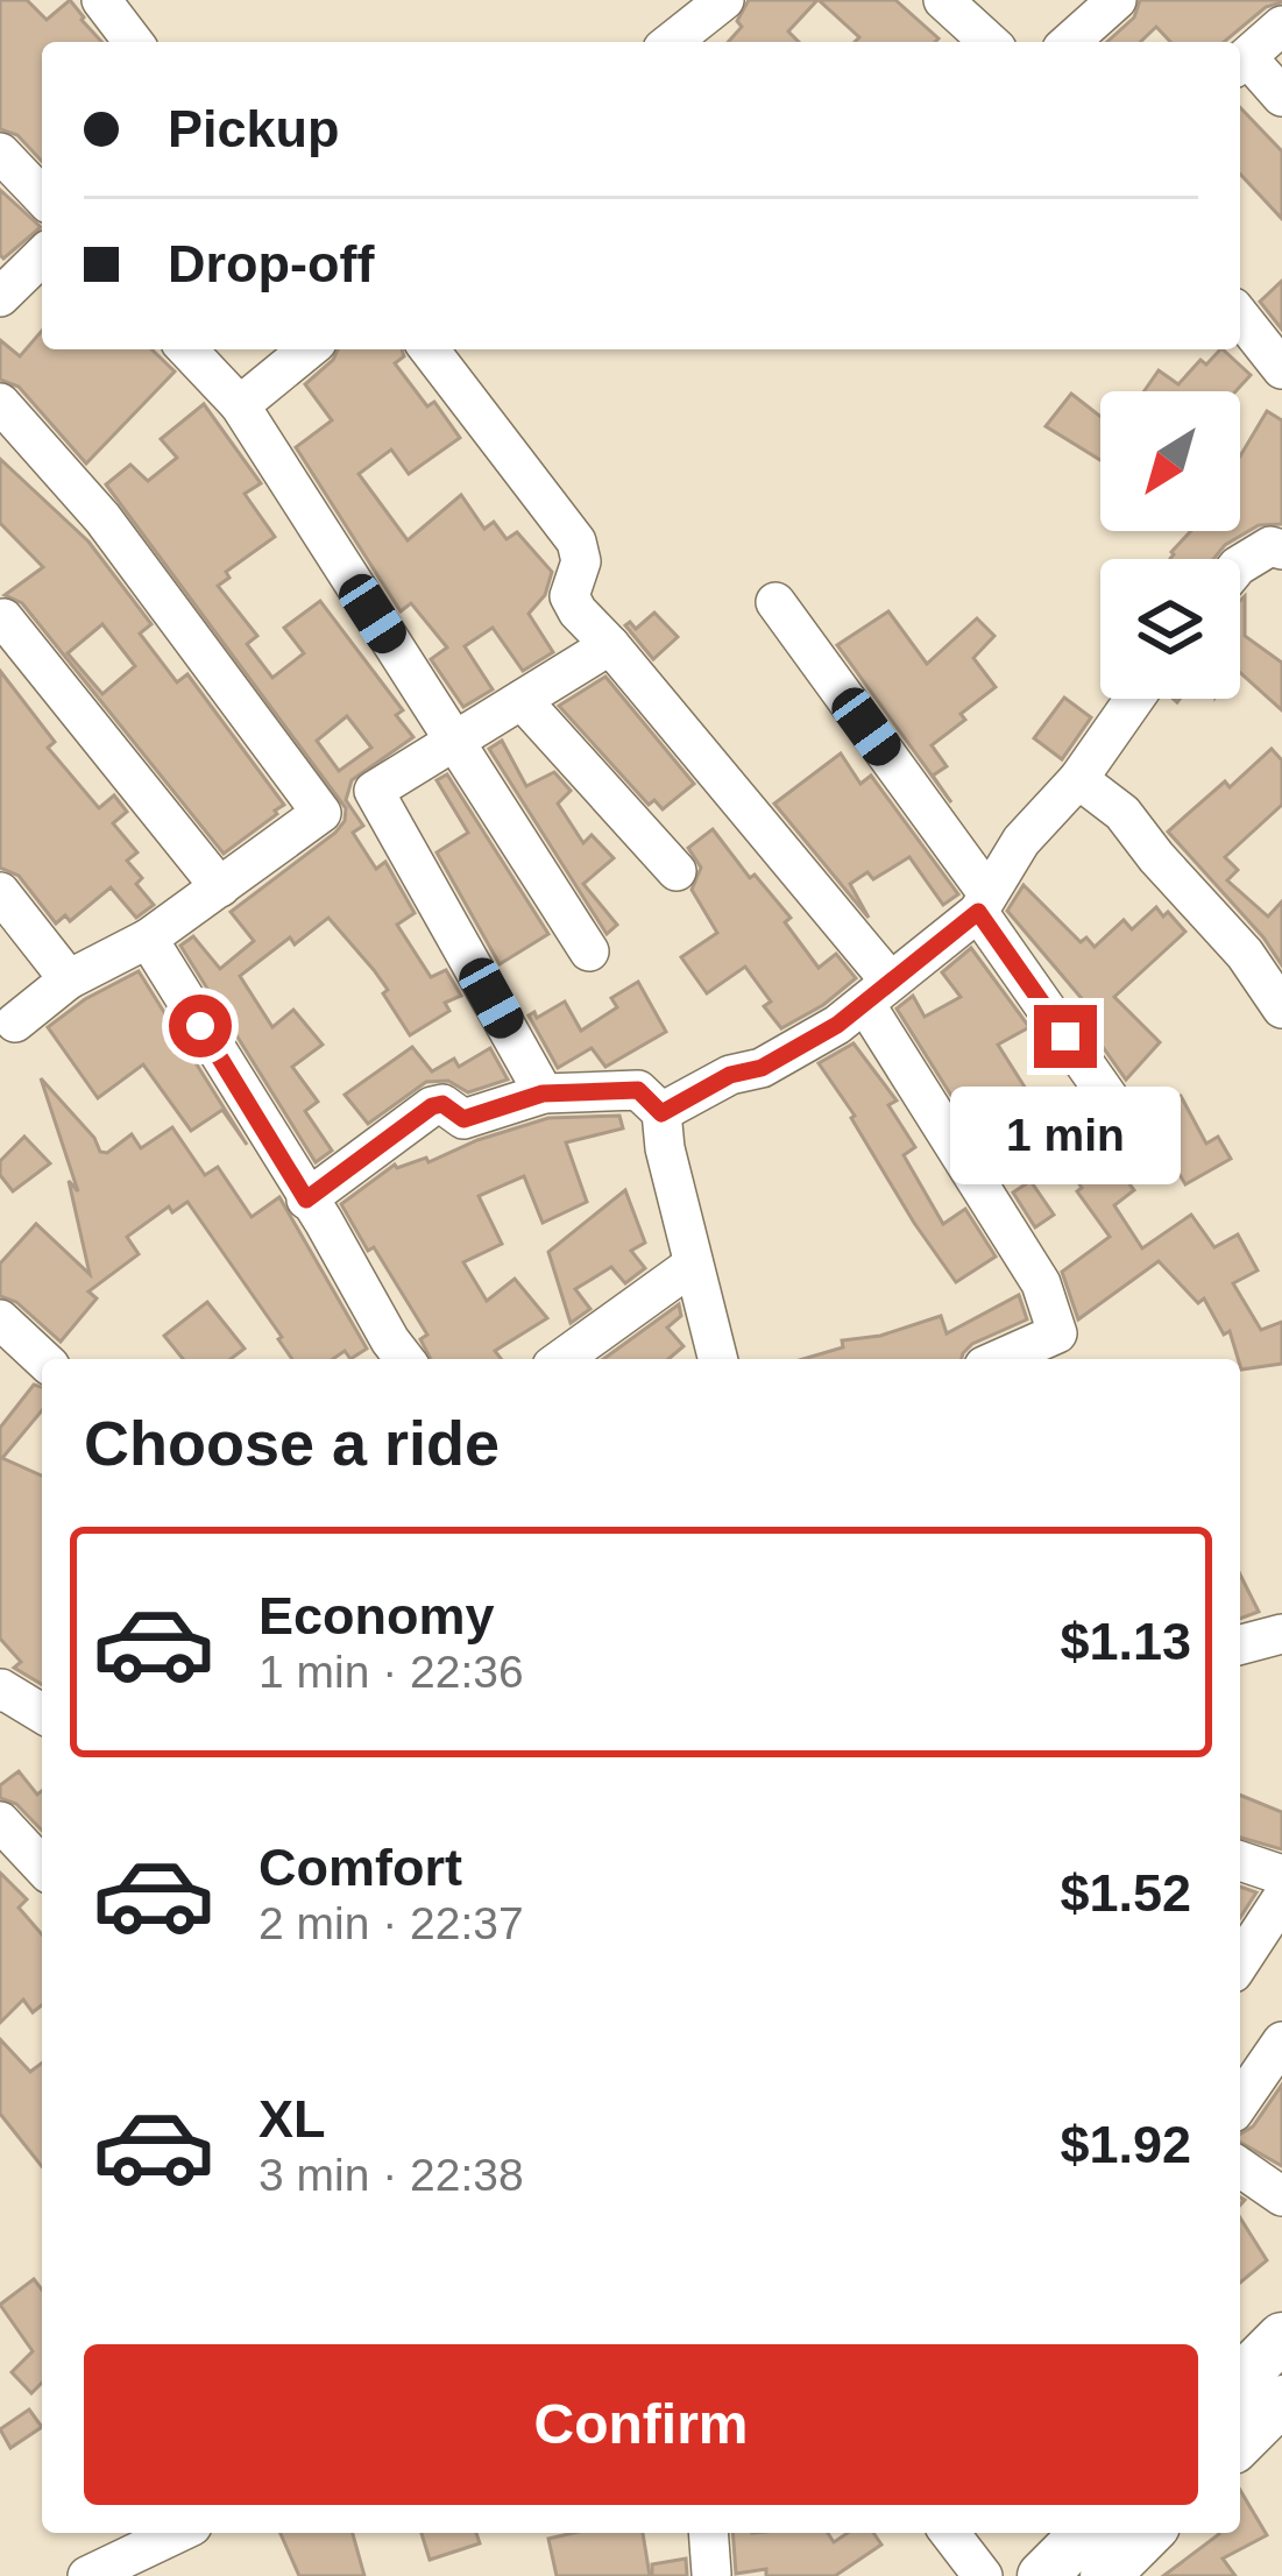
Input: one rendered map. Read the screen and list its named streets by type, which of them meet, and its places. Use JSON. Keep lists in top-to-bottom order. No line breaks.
{"north":"bottom left","page":{"banner":["Pickup","Drop-off"],"bubble":"1 min","heading":"Choose a ride","list":[{"name":"Economy","note":"1 min · 22:36","value":"$1.13"},{"name":"Comfort","note":"2 min · 22:37","value":"$1.52"},{"name":"XL","note":"3 min · 22:38","value":"$1.92"}],"buttons":"Confirm"}}
